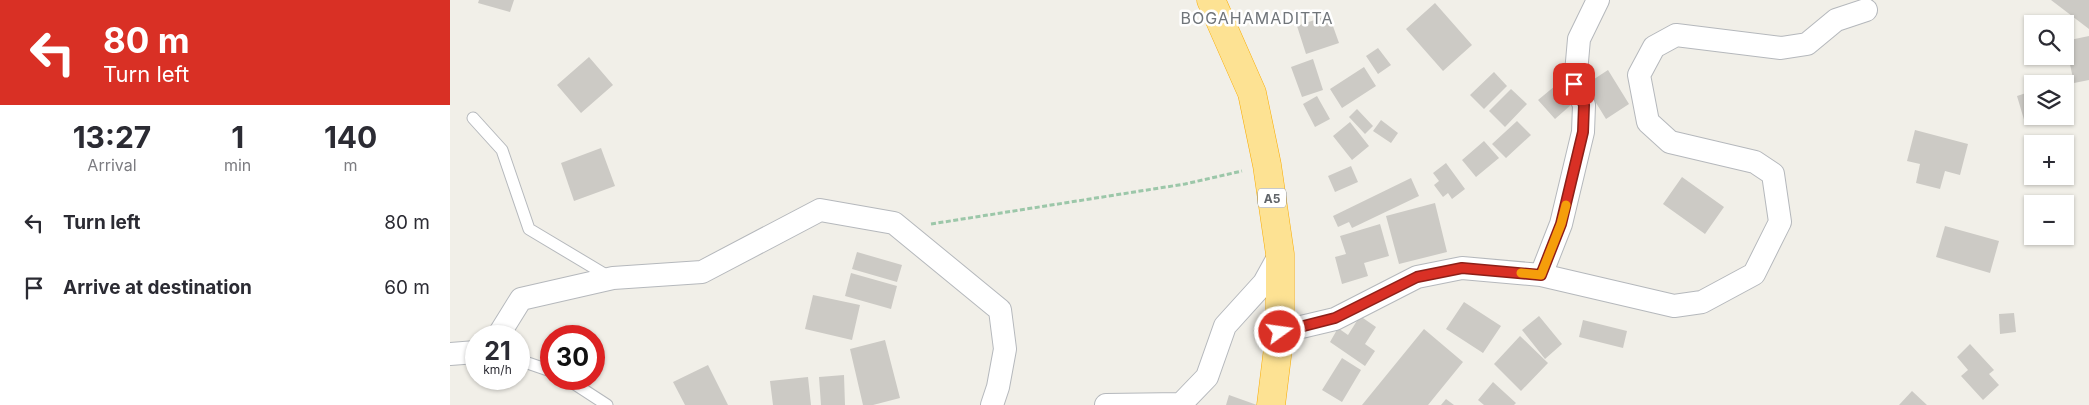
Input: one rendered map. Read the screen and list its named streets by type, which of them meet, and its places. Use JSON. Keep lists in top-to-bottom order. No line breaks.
{"streets":{"highway":["A5"]},"districts":["BOGAHAMADITTA"],"page":{"turn":["80 m","Turn left"],"map_buttons":["+","−"],"eta":["13:27","Arrival","1","min","140","m"],"list":[{"name":"Turn left","value":"80 m"},{"name":"Arrive at destination","value":"60 m"}],"speed":"21 km/h","limit":"30"}}
